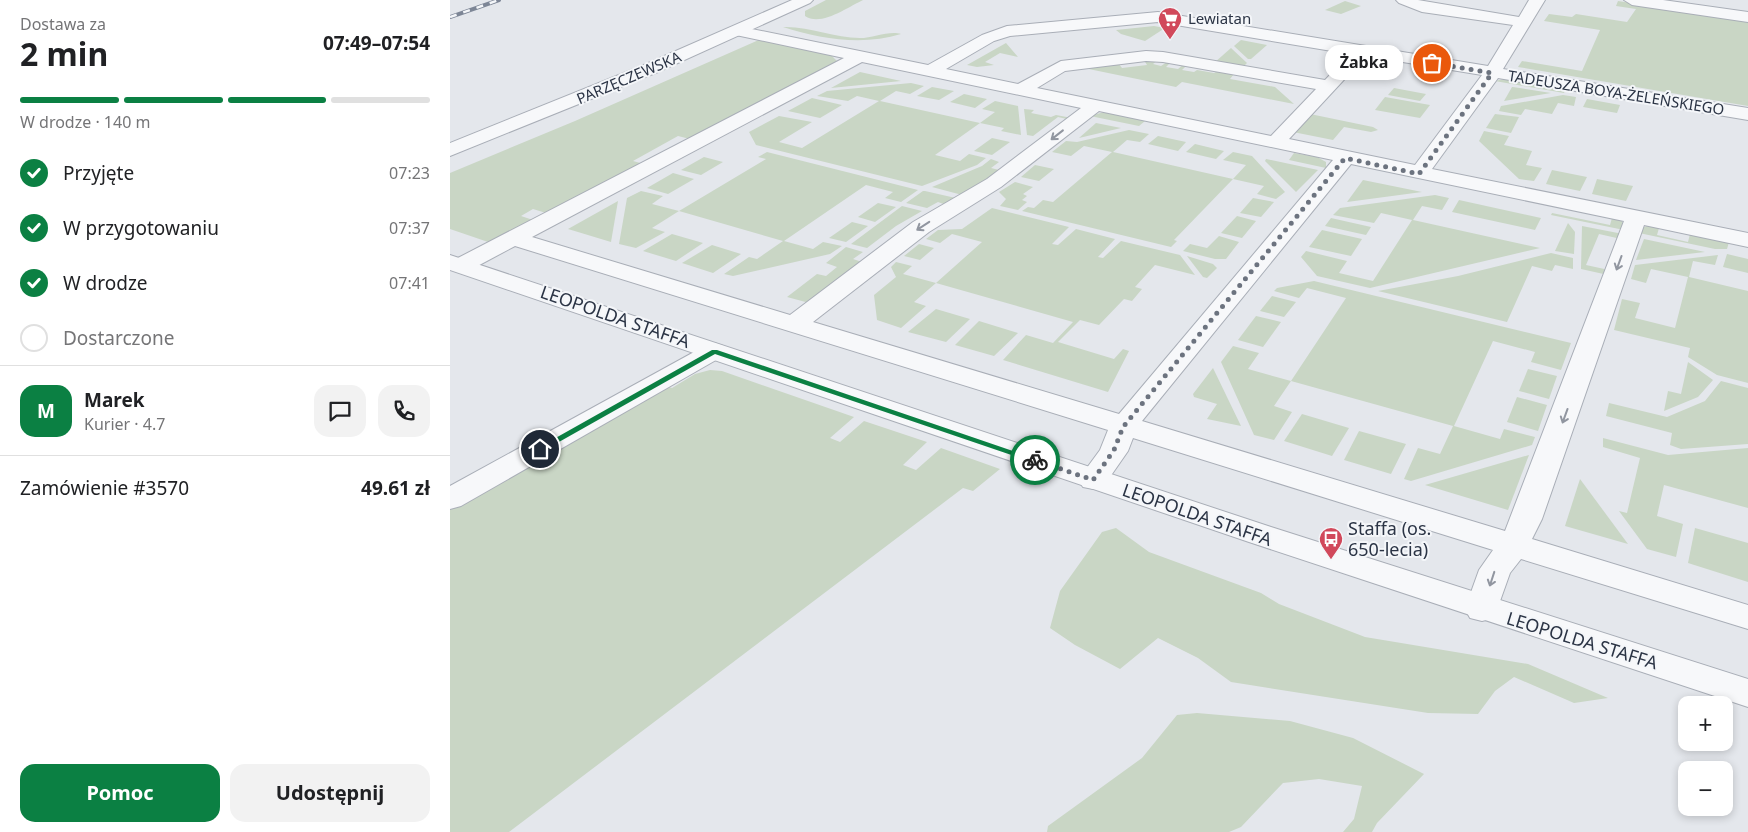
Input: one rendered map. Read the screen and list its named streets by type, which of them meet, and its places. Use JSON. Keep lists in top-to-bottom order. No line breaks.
{"streets":{"street":["PARZĘCZEWSKA","TADEUSZA BOYA-ŻELEŃSKIEGO","LEOPOLDA STAFFA"]},"places":{"supermarket":["Lewiatan"],"other":["Żabka"],"bus stop":["Staffa (os. 650-lecia)"]},"page":{"heading":["2 min","Dostawa za","07:49–07:54"],"panel":["Marek","Kurier · 4.7","Zamówienie #3570","49.61 zł"],"bubble":"Żabka","bar":"W drodze · 140 m","list":[["Przyjęte","07:23"],["W przygotowaniu","07:37"],["W drodze","07:41"],"Dostarczone"],"round":"M","map_buttons":["+","−"],"buttons":["Pomoc","Udostępnij"]}}
